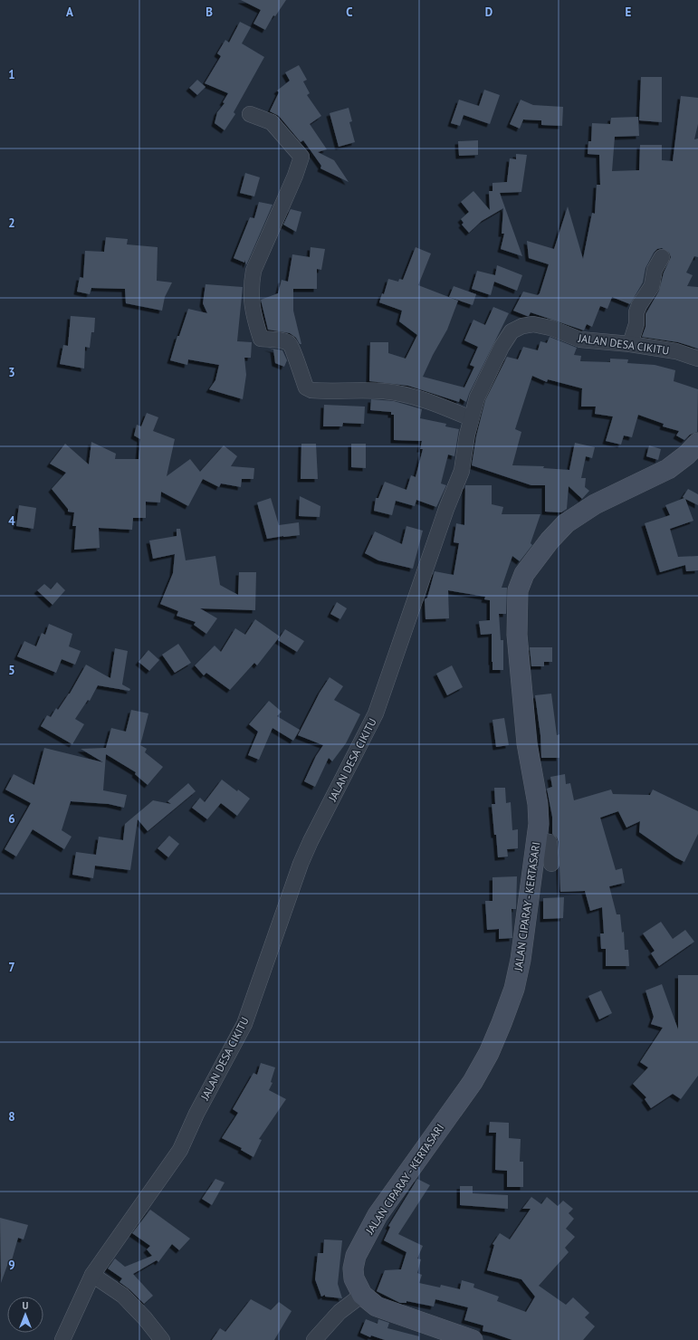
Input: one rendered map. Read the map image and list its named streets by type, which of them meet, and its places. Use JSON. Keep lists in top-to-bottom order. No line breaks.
{"streets":{"main road":["JALAN CIPARAY - KERTASARI"],"street":["JALAN DESA CIKITU"]},"north":"top","grid":{"columns":["A","B","C","D","E"],"rows":["1","2","3","4","5","6","7","8","9"]}}
